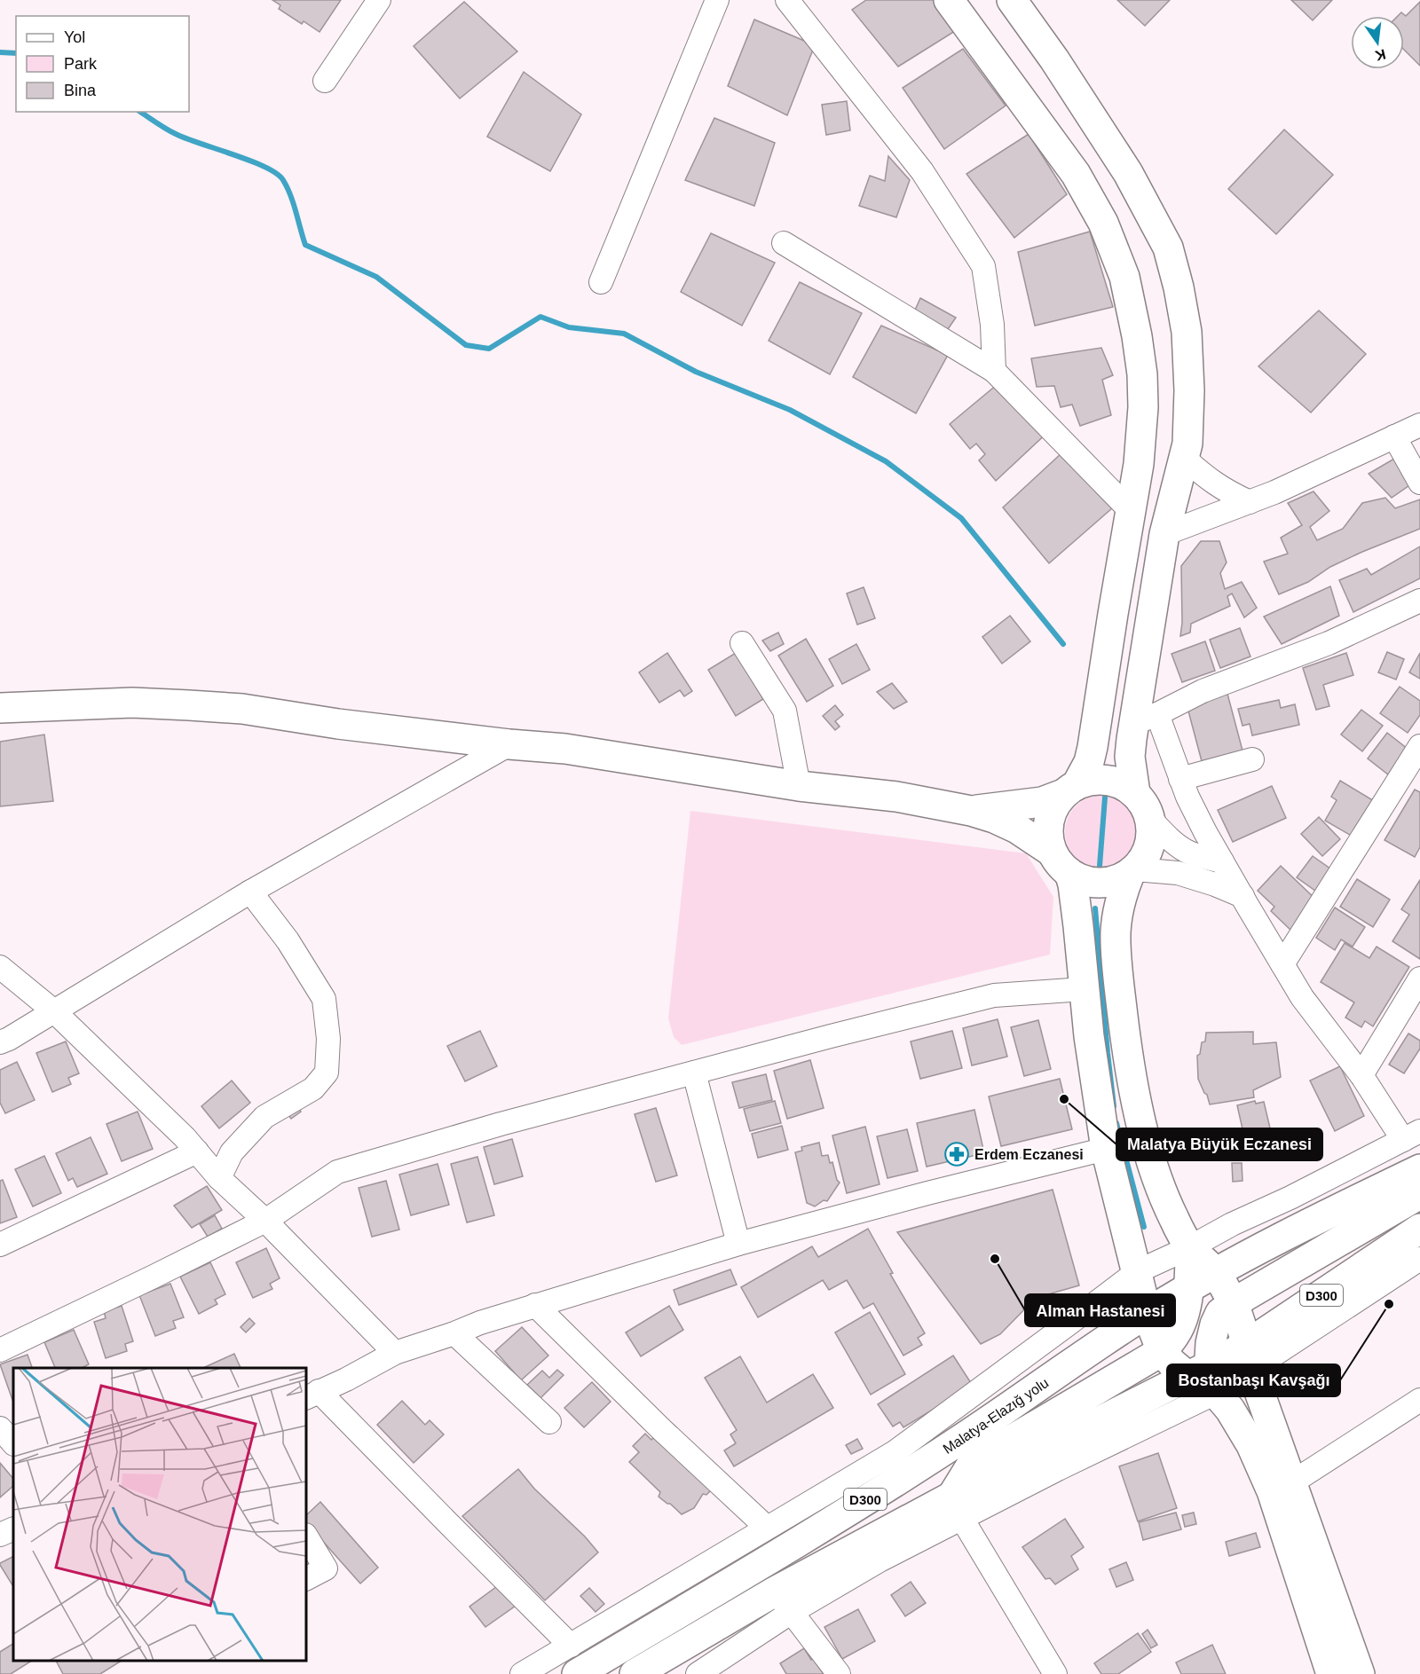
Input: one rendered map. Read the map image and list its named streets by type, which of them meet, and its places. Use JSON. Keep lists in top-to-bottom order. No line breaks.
{"streets":{"main road":["D300","Malatya-Elazığ yolu"]},"places":{"other":["Malatya Büyük Eczanesi","Alman Hastanesi","Bostanbaşı Kavşağı"],"pharmacy":["Erdem Eczanesi"]},"legend":["Yol","Park","Bina"],"north":"bottom"}
